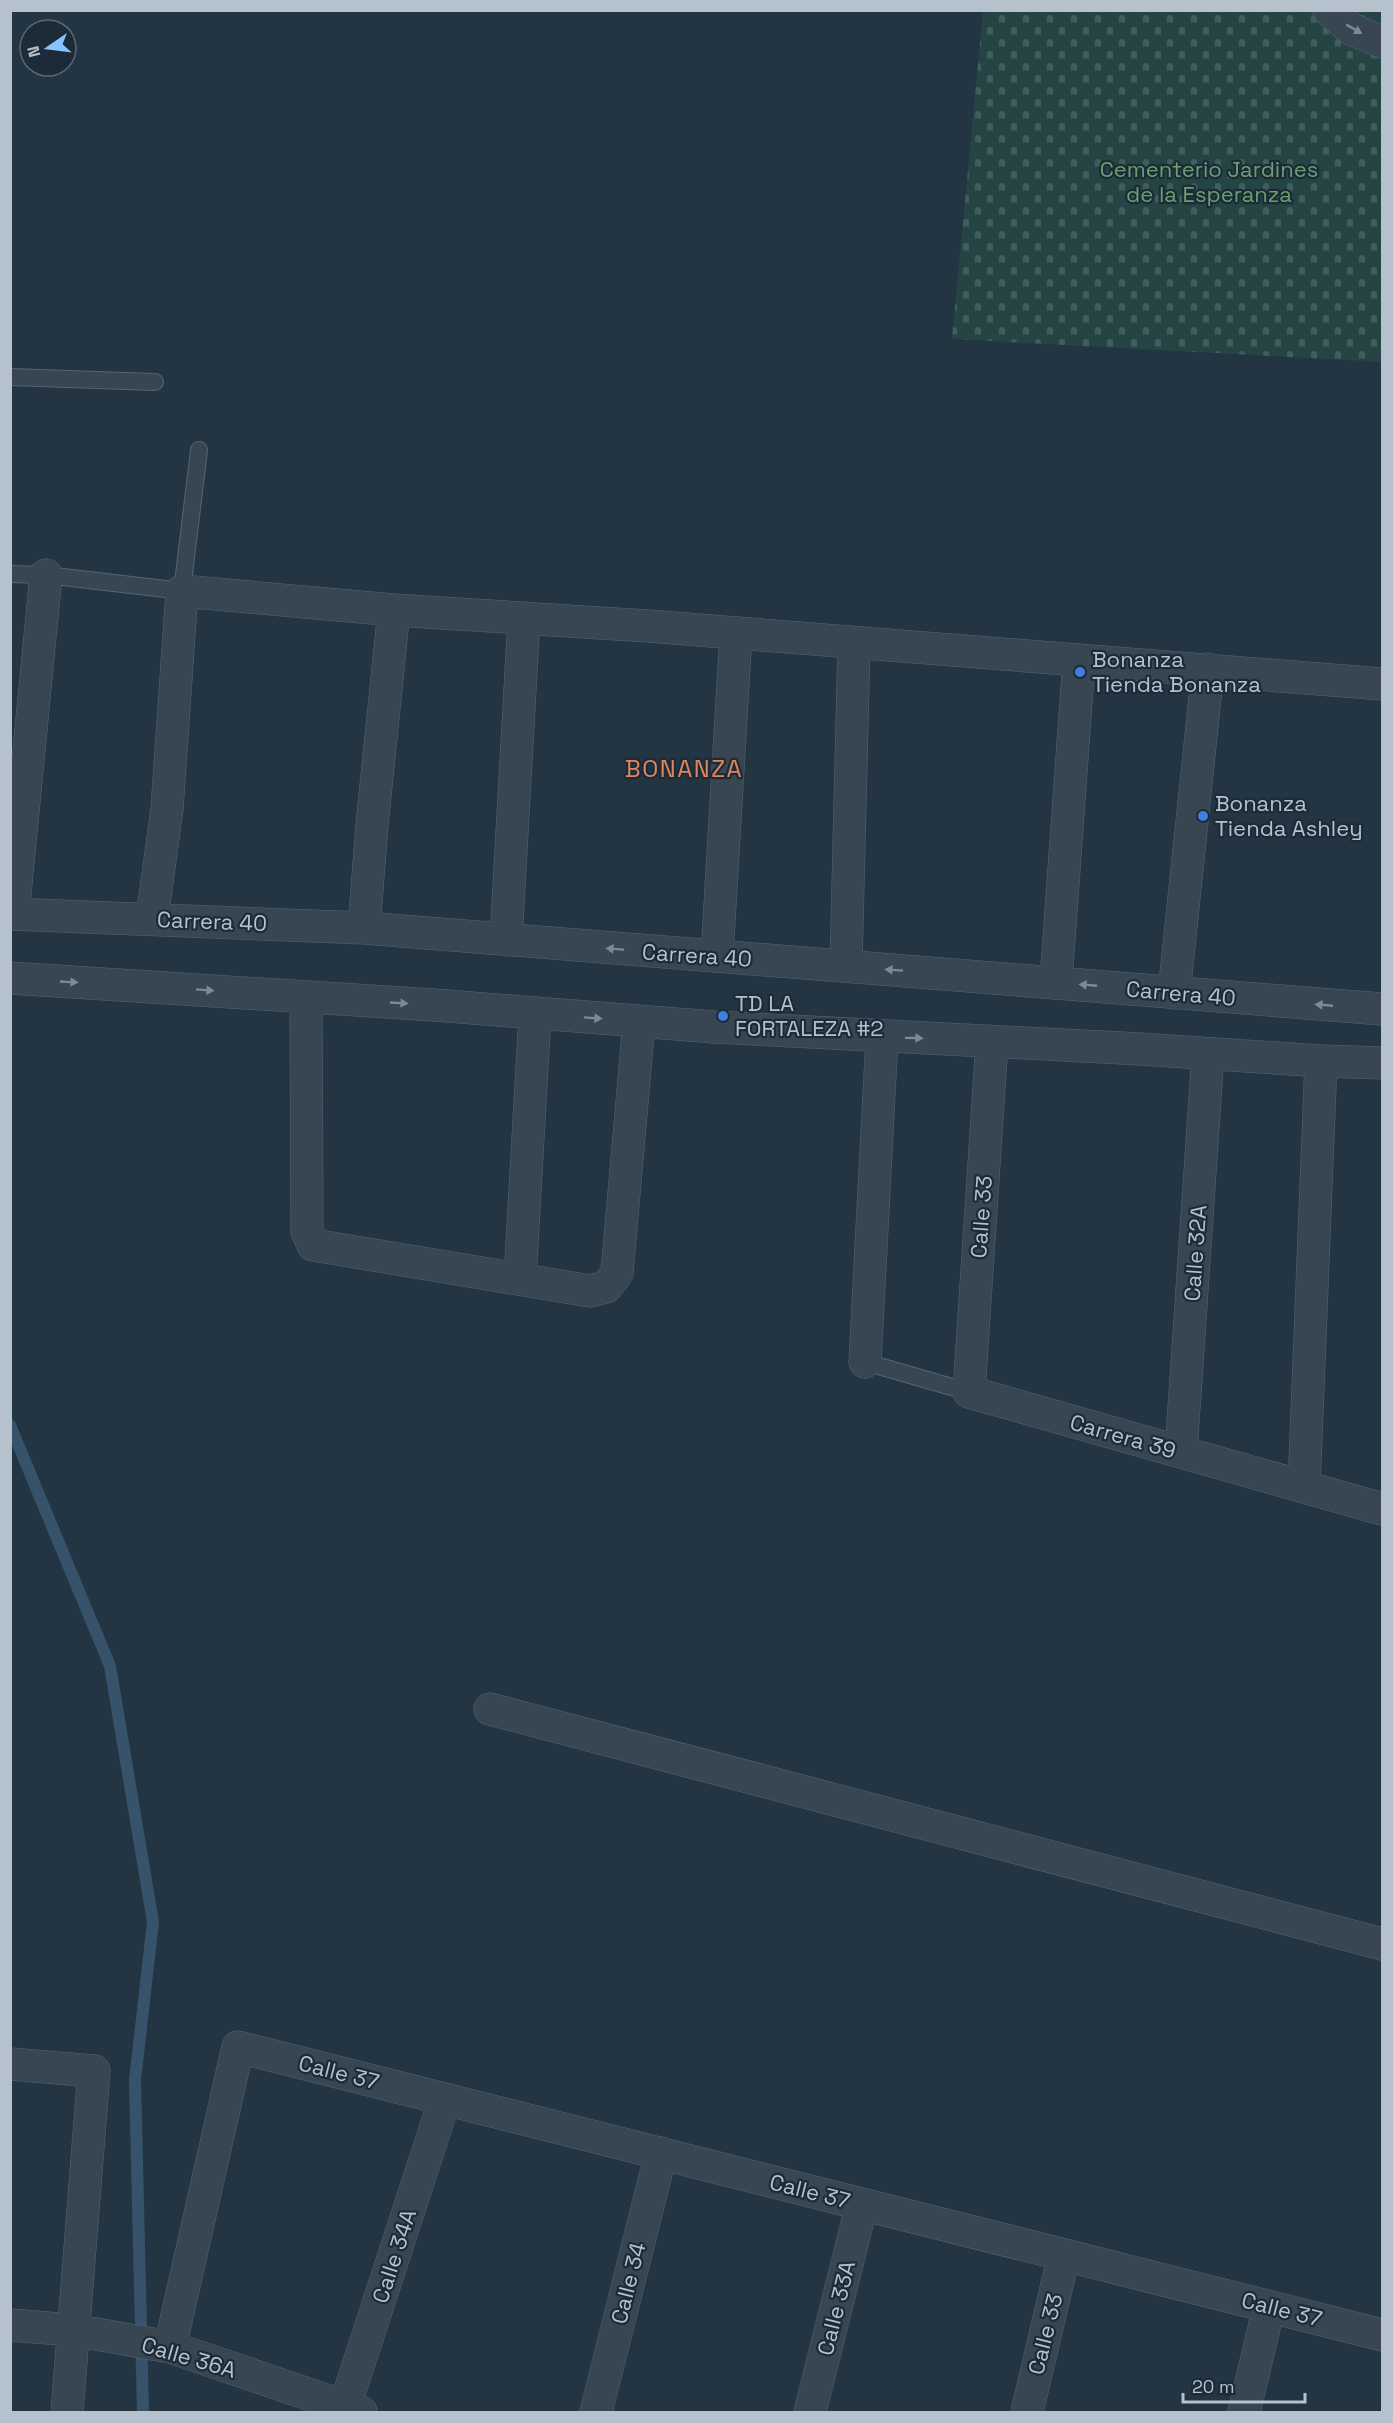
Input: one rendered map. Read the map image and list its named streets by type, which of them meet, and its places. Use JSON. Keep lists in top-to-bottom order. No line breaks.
{"streets":{"street":["Carrera 40","Calle 33","Calle 32A","Carrera 39","Calle 37","Calle 34A","Calle 34","Calle 33A","Calle 36A"]},"crossings":[["Calle 33","Carrera 39"],["Calle 33","Calle 37"],["Calle 32A","Carrera 39"],["Calle 37","Calle 34A"],["Calle 37","Calle 34"],["Calle 37","Calle 33A"],["Calle 37","Calle 36A"],["Calle 34A","Calle 36A"]],"districts":["BONANZA"],"parks":["Cementerio Jardines de la Esperanza"],"places":["Bonanza Tienda Bonanza","Bonanza Tienda Ashley","TD LA FORTALEZA #2"],"scale_bar":"20 m","north":"left"}
